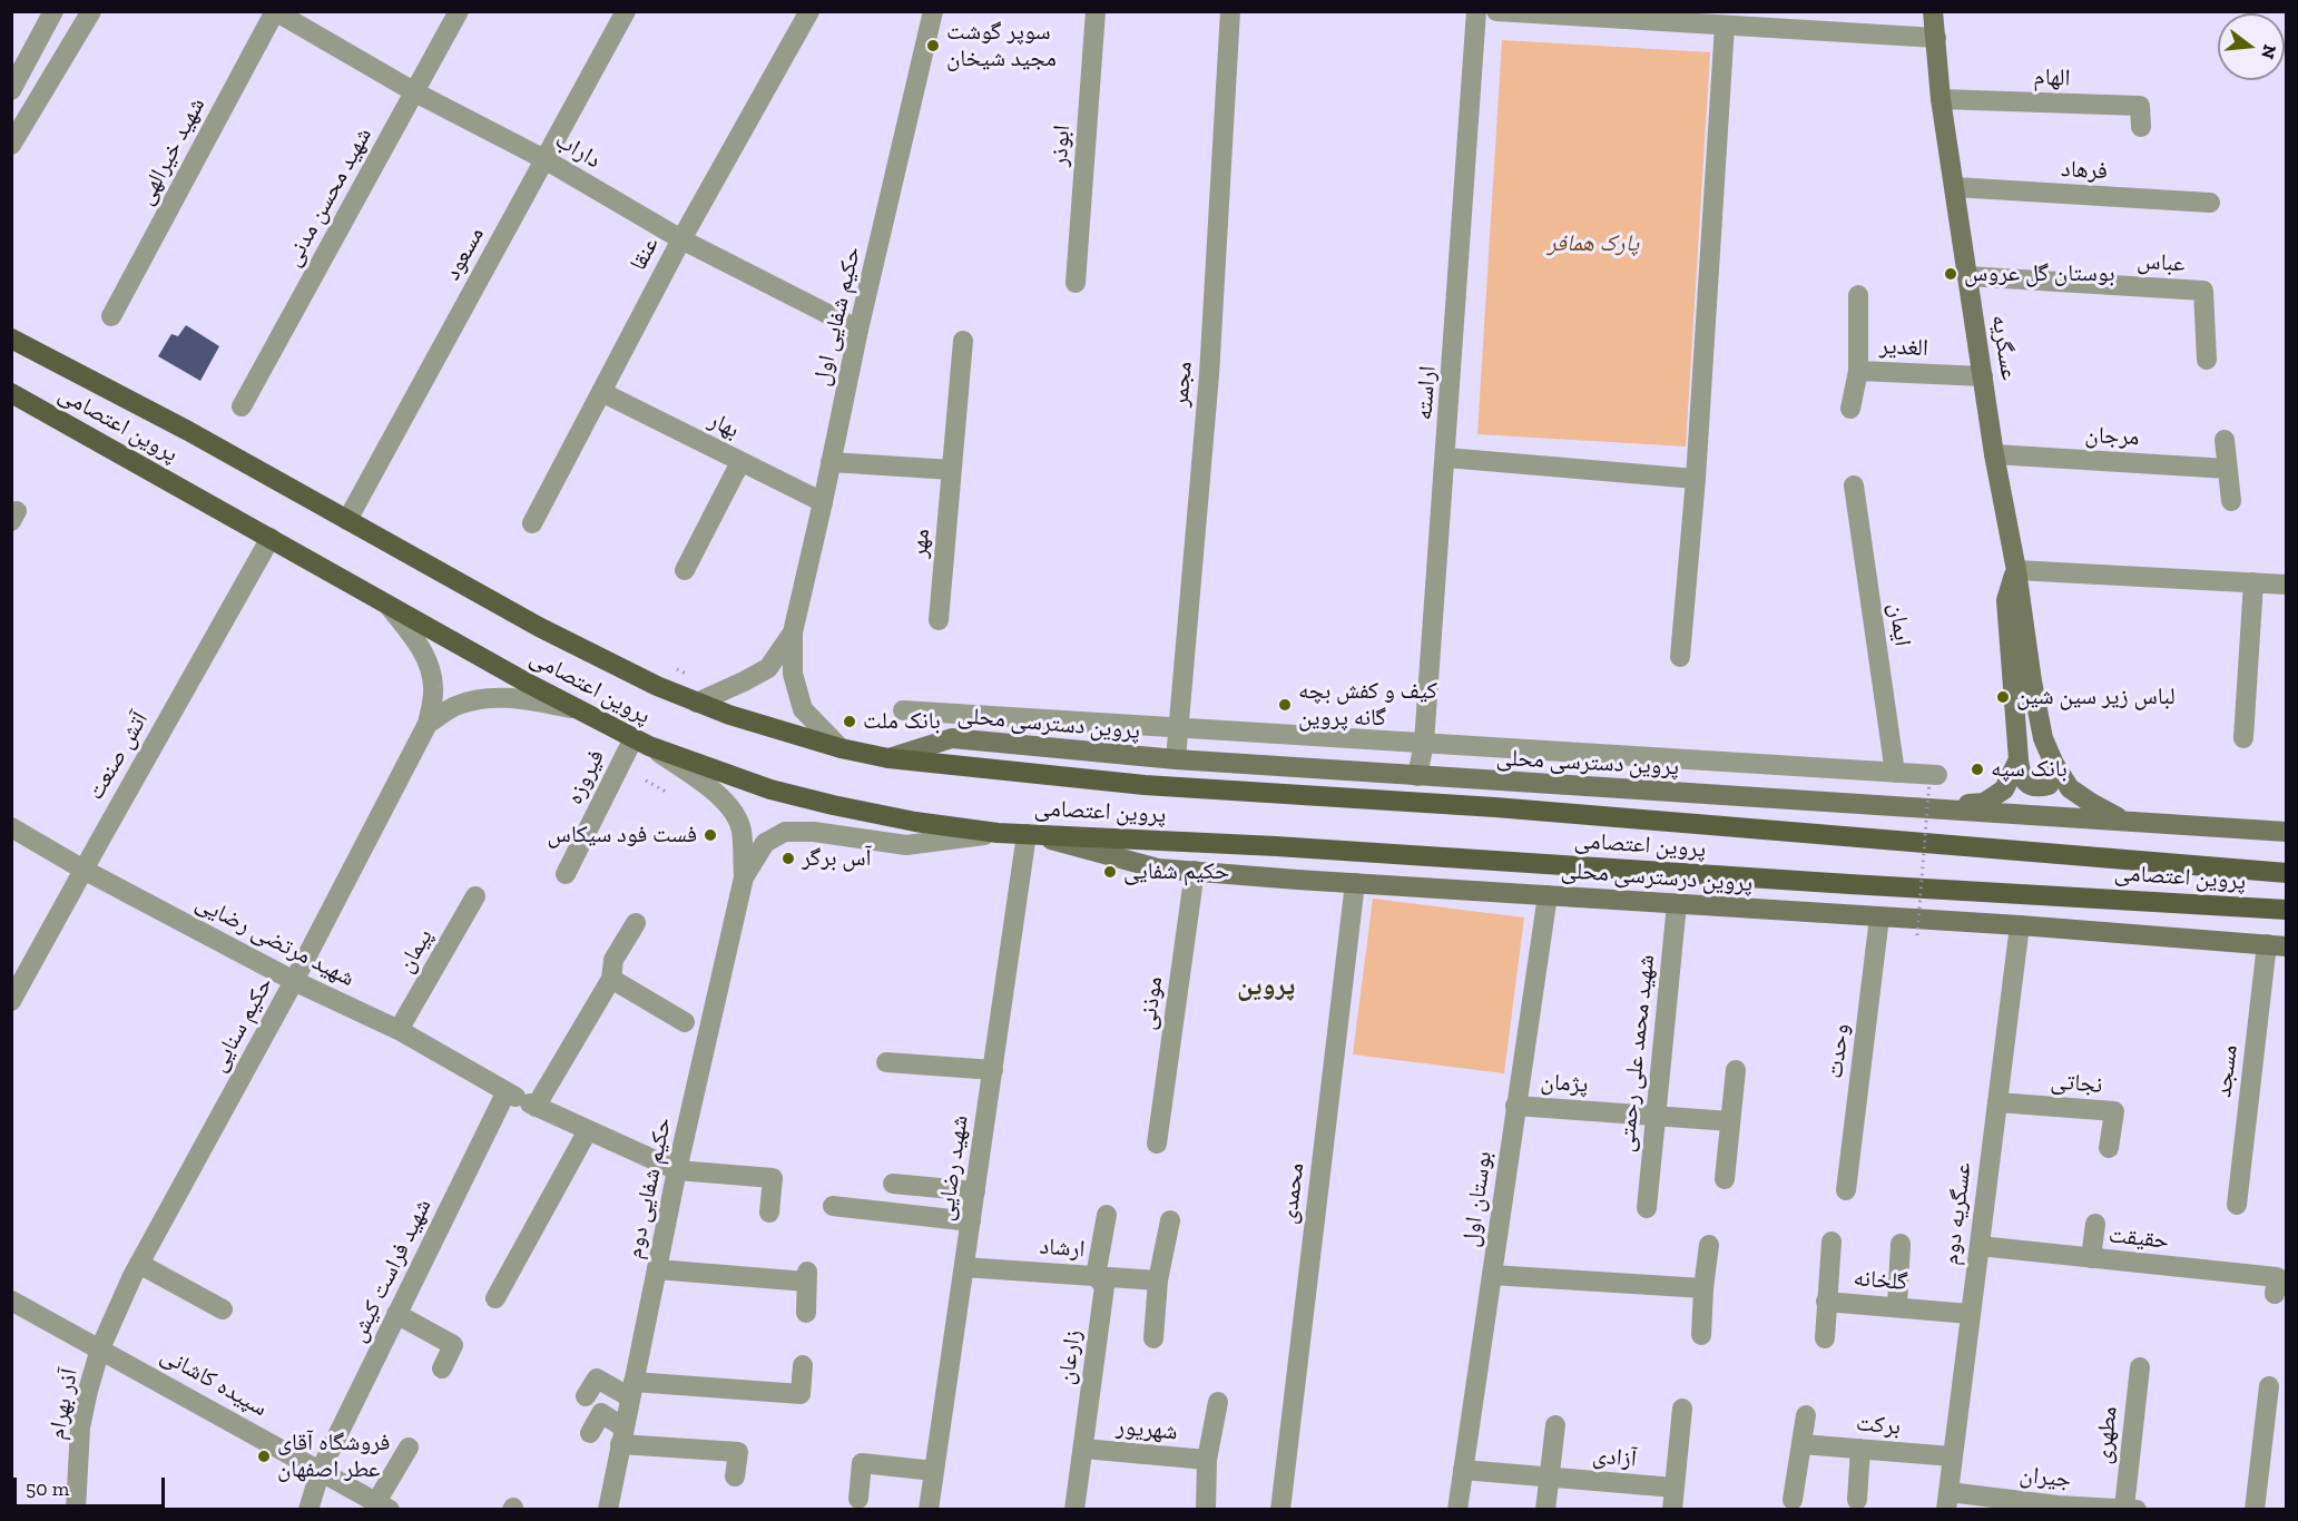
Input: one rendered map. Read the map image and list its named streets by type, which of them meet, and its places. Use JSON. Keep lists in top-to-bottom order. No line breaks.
{"streets":{"main road":["عسگریه","پروین اعتصامی","پروین دسترسی محلی","پروین درسترسی محلی"],"street":["الهام","ابوذر","داراب","شهید خیرالهی","فرهاد","شهید محسن مدنی","مسعود","عنقا","عباس","حکیم شفایی اول","الغدیر","مجمر","اراسته","بهار","مرجان","مهر","ایمان","آتش صنعت","فیروزه","شهید مرتضی رضایی","پیمان","موذنی","حکیم سنایی","وحدت","شهید محمد علی رحمتی","مسجد","پژمان","نجاتی","شهید رضایی","حکیم شفایی دوم","محمدی","بوستان اول","عسگریه دوم","حقیقت","ارشاد","شهید فراست کیش","گلخانه","زارعان","سپیده کاشانی","آذر بهرام","برکت","شهریور","مطهری","آزادی","جیران"]},"crossings":[["الهام","عسگریه"],["داراب","شهید خیرالهی"],["داراب","شهید محسن مدنی"],["داراب","مسعود"],["داراب","عنقا"],["داراب","حکیم شفایی اول"],["فرهاد","عسگریه"],["مسعود","پروین اعتصامی"],["عنقا","بهار"],["عباس","عسگریه"],["حکیم شفایی اول","بهار"],["الغدیر","عسگریه"],["عسگریه","مرجان"],["عسگریه","پروین دسترسی محلی"],["مجمر","پروین دسترسی محلی"],["اراسته","پروین دسترسی محلی"],["پروین اعتصامی","پروین دسترسی محلی"],["پروین اعتصامی","آتش صنعت"],["پروین اعتصامی","فیروزه"],["پروین اعتصامی","پروین درسترسی محلی"],["پروین اعتصامی","شهید رضایی"],["آتش صنعت","شهید مرتضی رضایی"],["پروین درسترسی محلی","موذنی"],["پروین درسترسی محلی","وحدت"],["پروین درسترسی محلی","شهید محمد علی رحمتی"],["پروین درسترسی محلی","مسجد"],["پروین درسترسی محلی","شهید رضایی"],["پروین درسترسی محلی","محمدی"],["پروین درسترسی محلی","بوستان اول"],["پروین درسترسی محلی","عسگریه دوم"],["شهید مرتضی رضایی","پیمان"],["شهید مرتضی رضایی","حکیم سنایی"],["شهید مرتضی رضایی","حکیم شفایی دوم"],["شهید مرتضی رضایی","شهید فراست کیش"],["حکیم سنایی","سپیده کاشانی"],["حکیم سنایی","آذر بهرام"],["شهید محمد علی رحمتی","پژمان"],["پژمان","بوستان اول"],["نجاتی","عسگریه دوم"],["شهید رضایی","ارشاد"],["بوستان اول","آزادی"],["عسگریه دوم","حقیقت"],["عسگریه دوم","گلخانه"],["عسگریه دوم","برکت"],["عسگریه دوم","جیران"],["ارشاد","زارعان"],["شهید فراست کیش","سپیده کاشانی"],["زارعان","شهریور"],["سپیده کاشانی","آذر بهرام"],["مطهری","جیران"]],"districts":["پروین"],"parks":["پارک همافر"],"places":["سوپر گوشت مجید شیخان","بوستان گل عروس","لباس زیر سین شین","کیف و کفش بچه گانه پروین","بانک ملت","بانک سپه","فست فود سیکاس","آس برگر","حکیم شفایی","فروشگاه آقای عطر اصفهان"],"scale_bar":"50 m","north":"right"}
